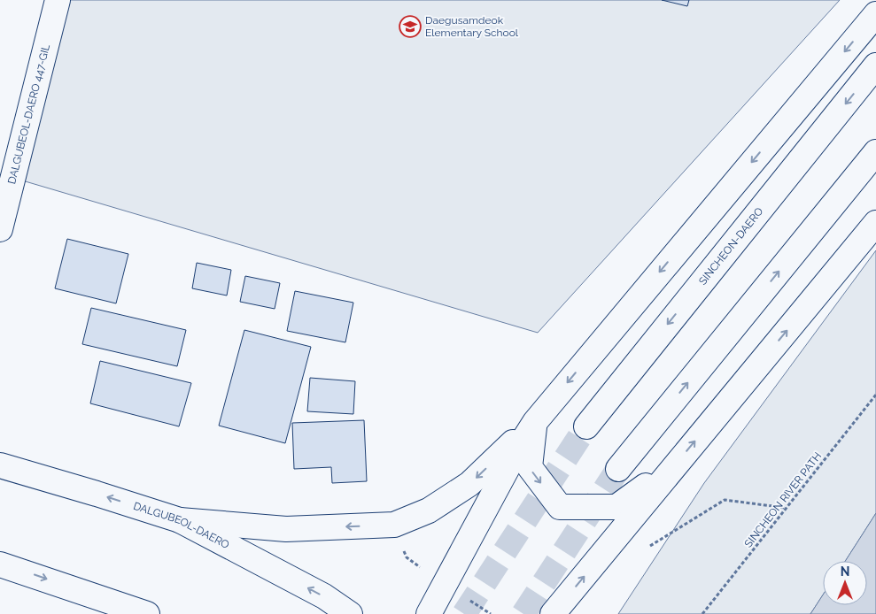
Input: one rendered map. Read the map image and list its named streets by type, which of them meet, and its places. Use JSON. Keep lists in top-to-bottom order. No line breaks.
{"streets":{"main road":["DALGUBEOL-DAERO 447-GIL","SINCHEON-DAERO","DALGUBEOL-DAERO"],"path":["SINCHEON RIVER PATH"]},"places":{"school or university":["Daegusamdeok Elementary School"]},"north":"top"}
